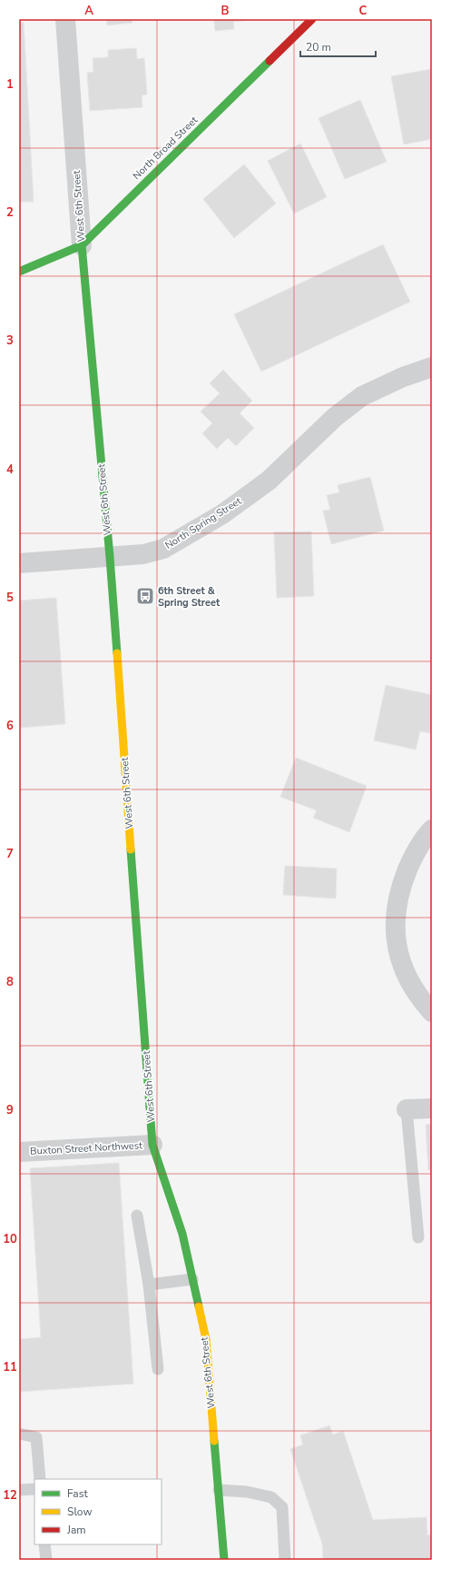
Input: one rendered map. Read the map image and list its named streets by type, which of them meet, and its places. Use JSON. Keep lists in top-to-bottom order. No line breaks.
{"streets":{"street":["North Broad Street","West 6th Street","North Spring Street","Buxton Street Northwest"]},"crossings":[["North Broad Street","West 6th Street"],["West 6th Street","North Spring Street"],["West 6th Street","Buxton Street Northwest"]],"places":{"bus stop":["6th Street & Spring Street"]},"legend":["Fast","Slow","Jam"],"scale_bar":"20 m","grid":{"columns":["A","B","C"],"rows":["1","2","3","4","5","6","7","8","9","10","11","12"]}}
